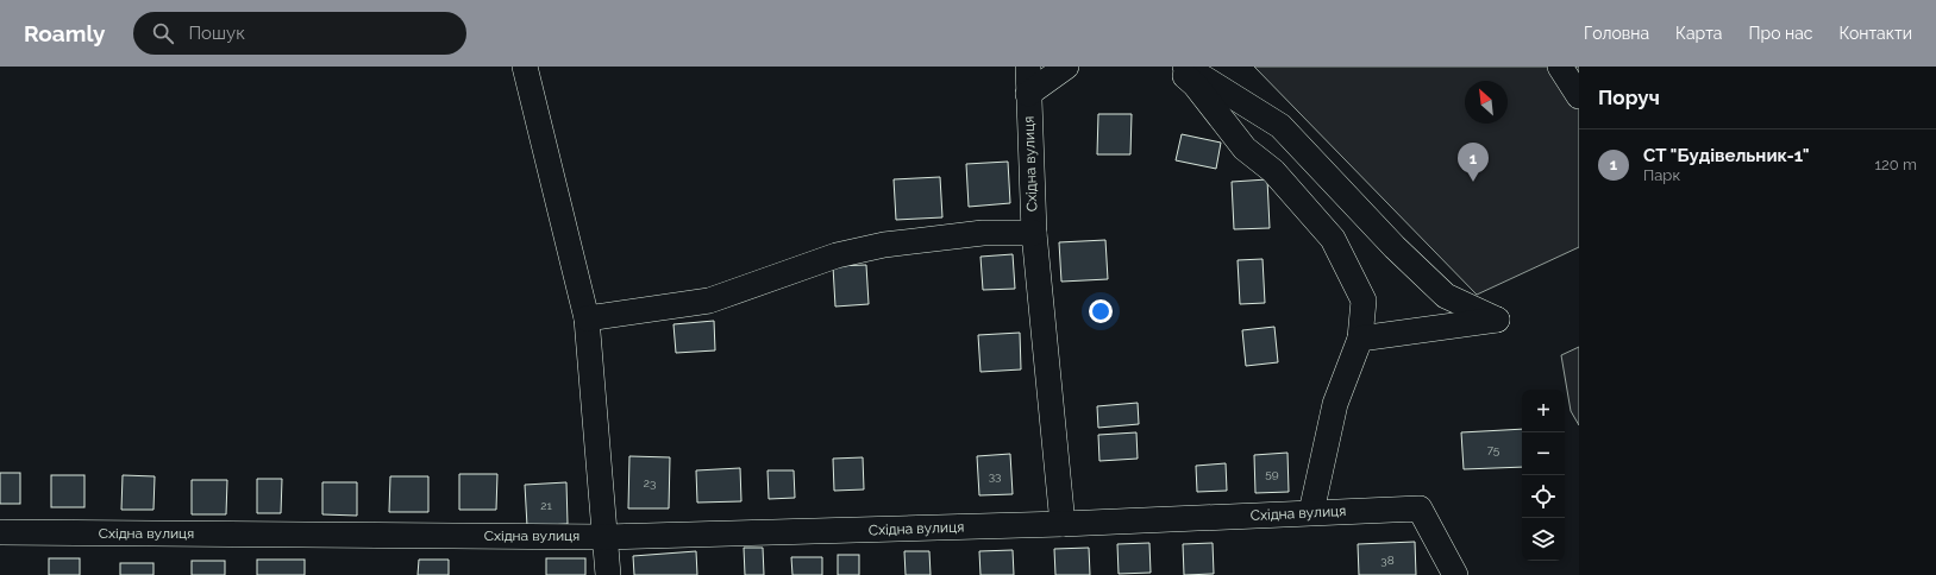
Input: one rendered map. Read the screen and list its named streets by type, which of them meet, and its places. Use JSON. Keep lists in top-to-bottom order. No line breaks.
{"streets":{"street":["Східна вулиця"]},"house_numbers":["75","59","33","23","21","38"],"north":"top left","page":{"header":"Roamly","search":"Пошук","nav":["Головна","Карта","Про нас","Контакти"],"heading":"Поруч","list":[{"mark":"1","name":"СТ \"Будівельник-1\"","note":"Парк","value":"120 m"}],"pins":"1","map_buttons":["+","−"]}}
